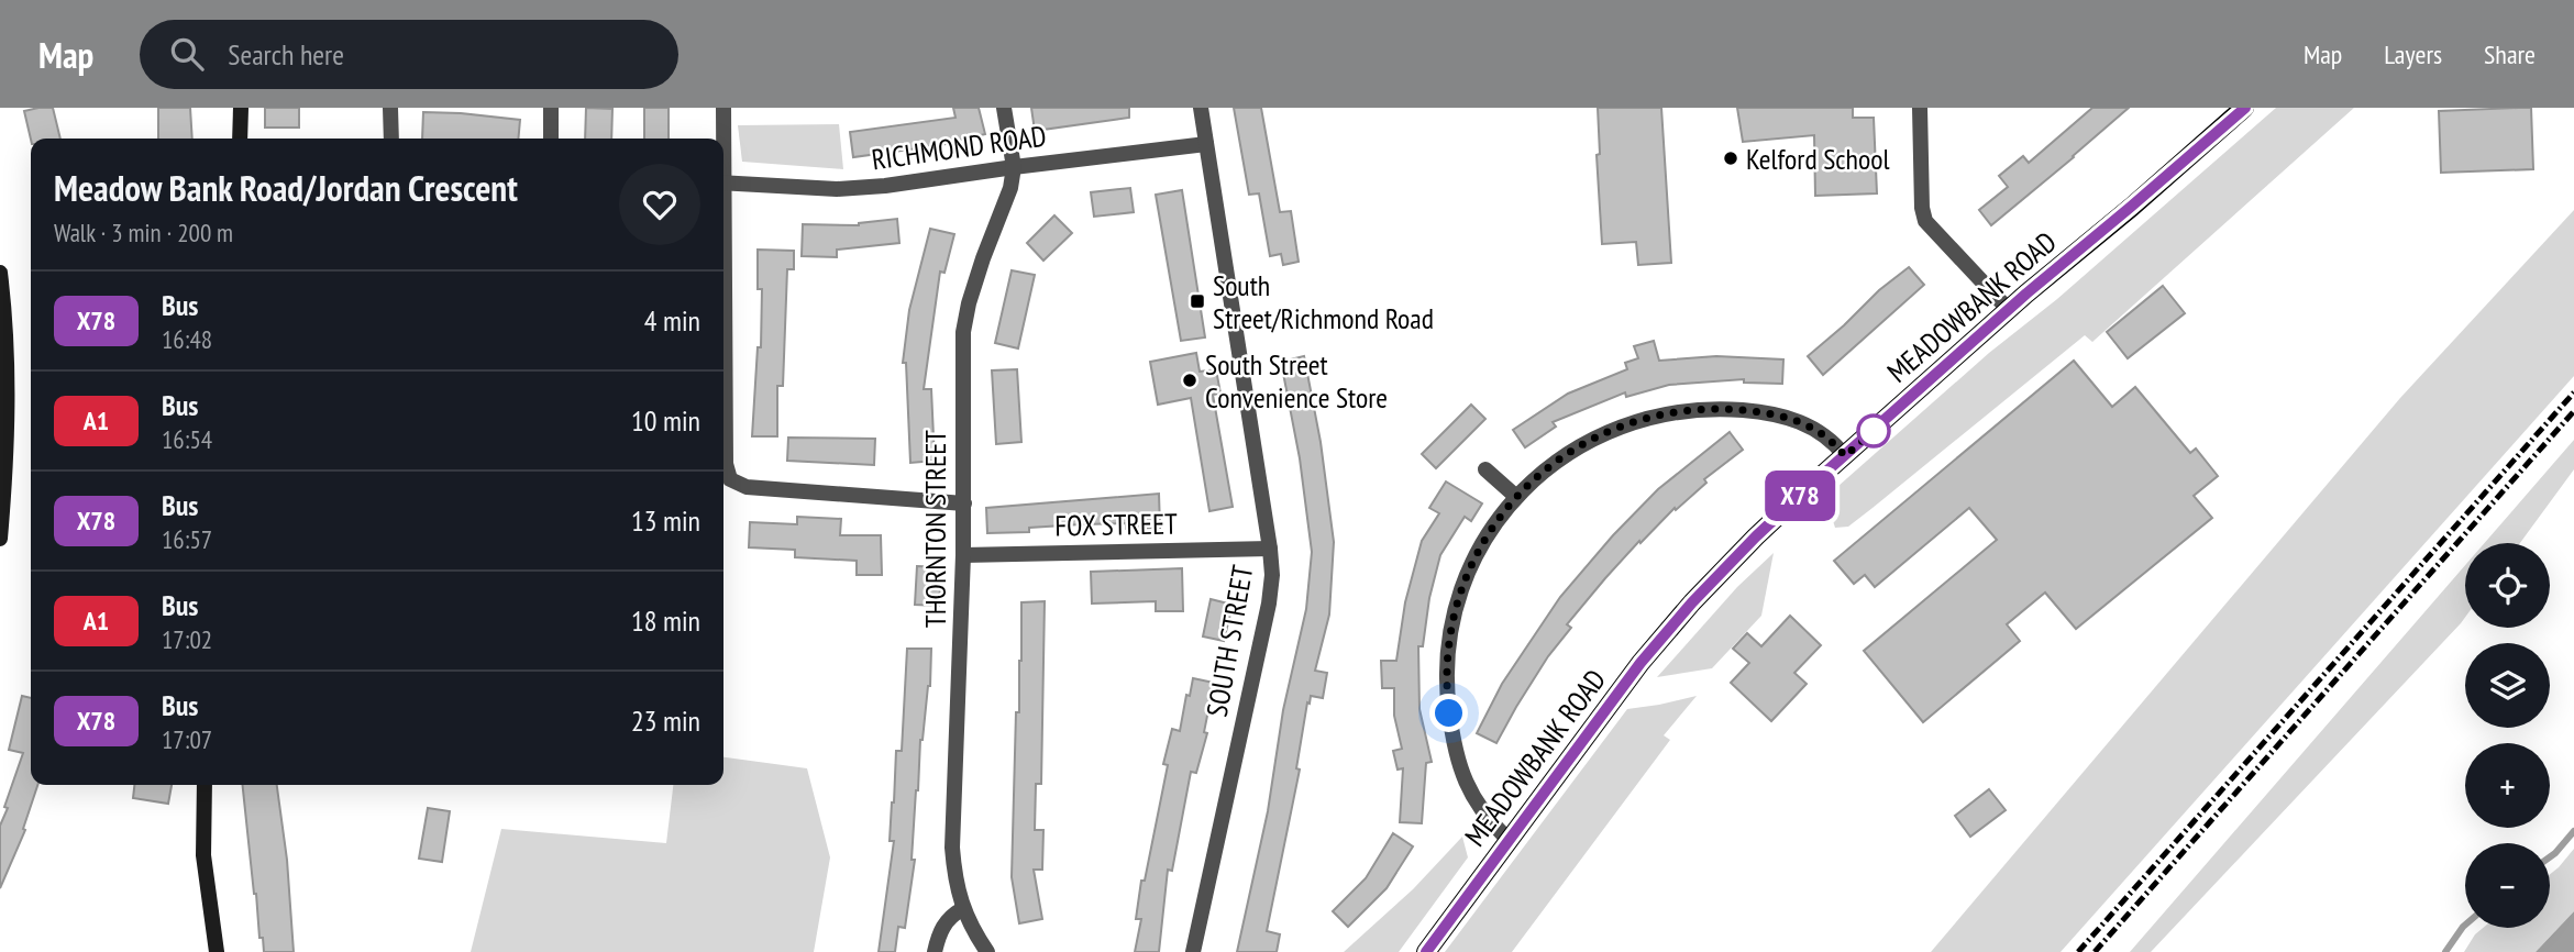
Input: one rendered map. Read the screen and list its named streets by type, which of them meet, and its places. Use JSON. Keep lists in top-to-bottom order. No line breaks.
{"streets":{"main road":["MEADOWBANK ROAD"],"street":["RICHMOND ROAD","FOX STREET","THORNTON STREET","SOUTH STREET"]},"crossings":[["RICHMOND ROAD","THORNTON STREET"],["RICHMOND ROAD","SOUTH STREET"],["FOX STREET","THORNTON STREET"],["FOX STREET","SOUTH STREET"]],"places":{"other":["Kelford School","South Street Convenience Store"],"transit":["South Street/Richmond Road"]},"lines":["bus line X78"],"page":{"header":"Map","search":"Search here","nav":["Map","Layers","Share"],"on_map":"X78","heading":["Meadow Bank Road/Jordan Crescent","Walk · 3 min · 200 m"],"list":[{"mark":"X78","name":"Bus","note":"16:48","value":"4 min"},{"mark":"A1","name":"Bus","note":"16:54","value":"10 min"},{"mark":"X78","name":"Bus","note":"16:57","value":"13 min"},{"mark":"A1","name":"Bus","note":"17:02","value":"18 min"},{"mark":"X78","name":"Bus","note":"17:07","value":"23 min"}],"map_buttons":["+","−"]}}
